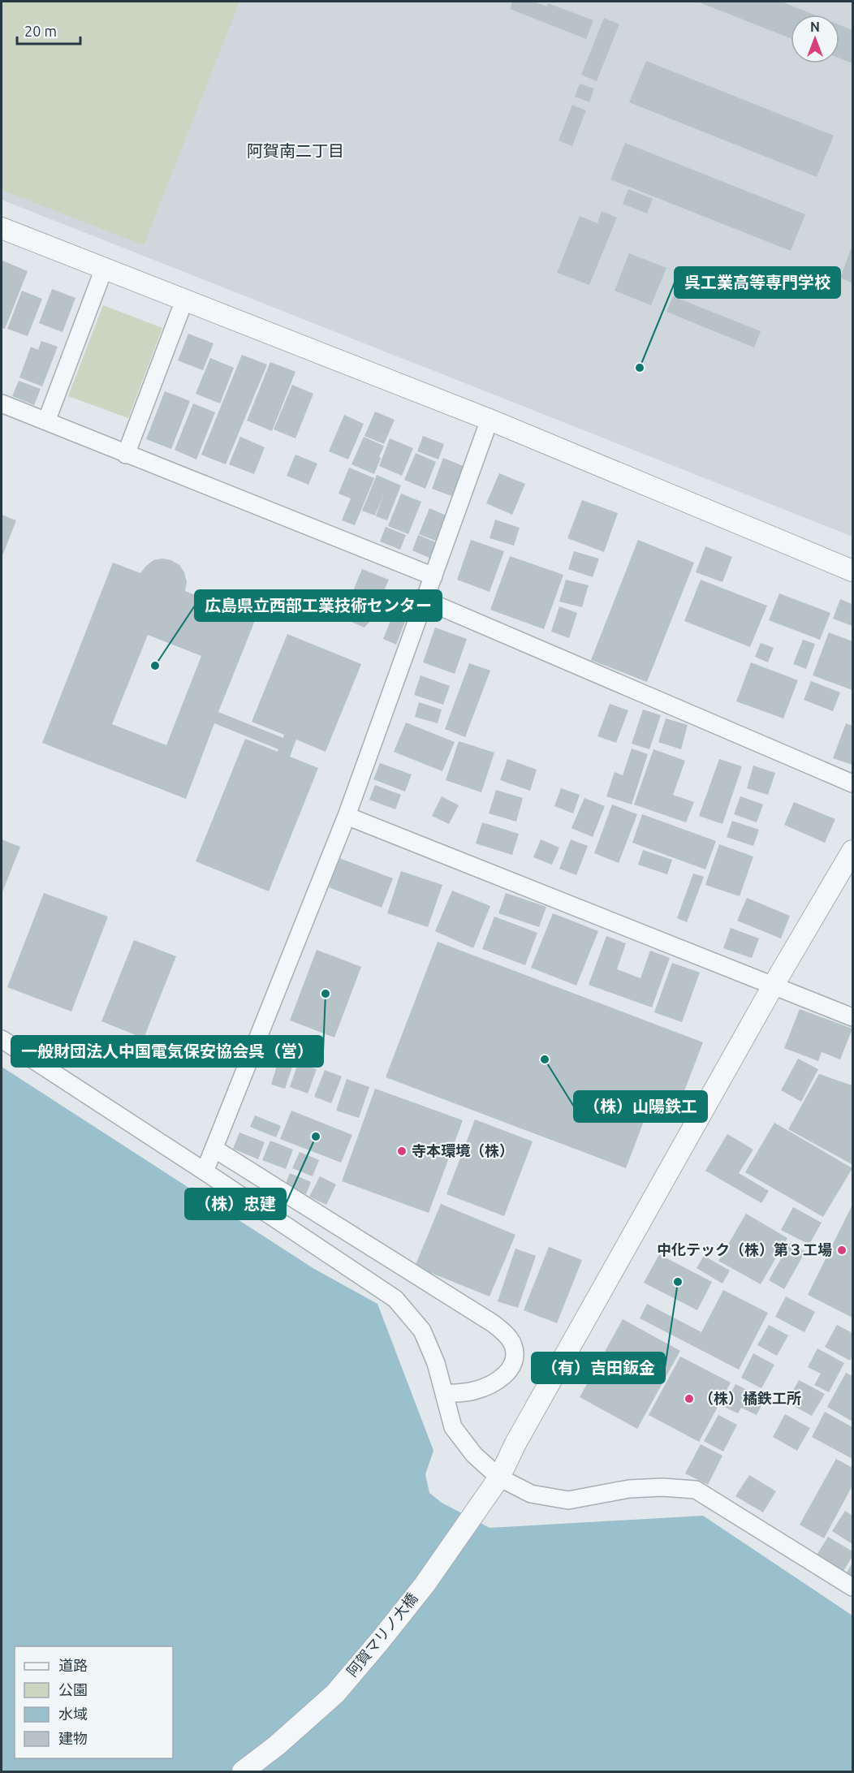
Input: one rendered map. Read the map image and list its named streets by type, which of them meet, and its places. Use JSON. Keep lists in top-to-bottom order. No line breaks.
{"streets":{"street":["阿賀マリノ大橋"]},"districts":["阿賀南二丁目"],"places":["呉工業高等専門学校","広島県立西部工業技術センター","一般財団法人中国電気保安協会呉（営）","（株）山陽鉄工","（株）忠建","寺本環境（株）","中化テック（株）第３工場","（有）吉田鈑金","（株）橘鉄工所"],"legend":["道路","公園","水域","建物"],"scale_bar":"20 m","north":"top"}
